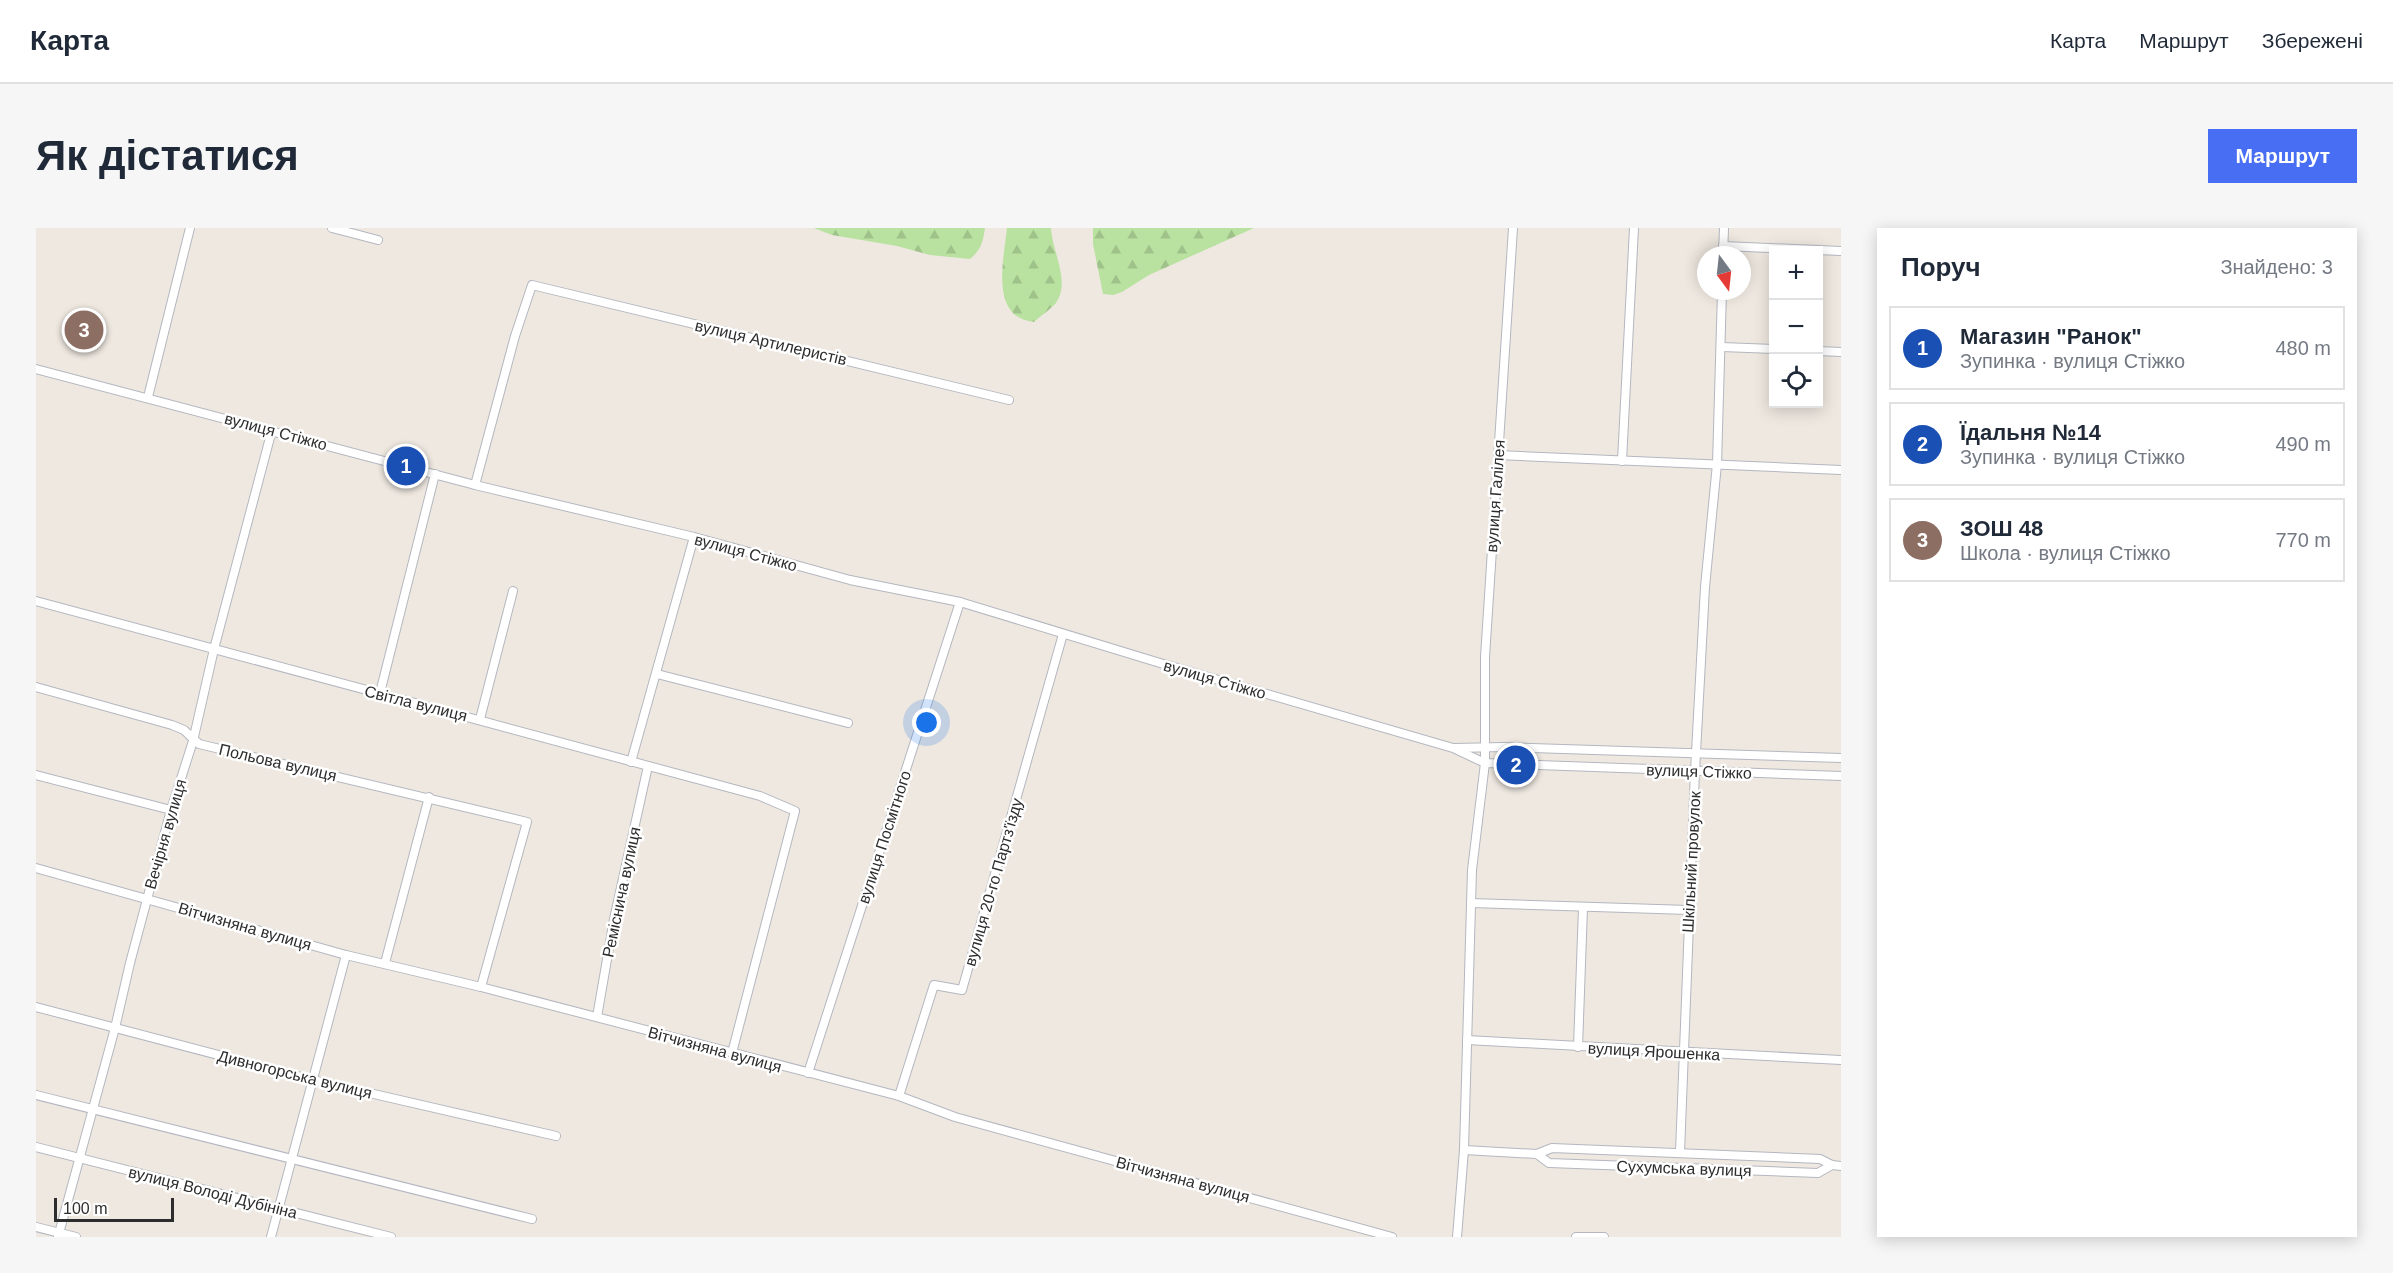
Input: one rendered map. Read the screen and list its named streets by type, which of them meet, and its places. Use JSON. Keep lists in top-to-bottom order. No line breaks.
{"streets":{"street":["вулиця Артилеристів","вулиця Стіжко","вулиця Галілея","Світла вулиця","Польова вулиця","Вечірня вулиця","вулиця Посмітного","Шкільний провулок","вулиця 20-го Партз'їзду","Реміснича вулиця","Вітчизняна вулиця","вулиця Ярошенка","Дивногорська вулиця","Сухумська вулиця","вулиця Володі Дубініна"]},"crossings":[["вулиця Артилеристів","вулиця Стіжко"],["вулиця Стіжко","вулиця Галілея"],["вулиця Стіжко","Вечірня вулиця"],["вулиця Стіжко","вулиця Посмітного"],["вулиця Стіжко","Шкільний провулок"],["вулиця Стіжко","вулиця 20-го Партз'їзду"],["вулиця Галілея","вулиця Ярошенка"],["вулиця Галілея","Сухумська вулиця"],["Світла вулиця","Вечірня вулиця"],["Світла вулиця","Реміснича вулиця"],["Світла вулиця","Вітчизняна вулиця"],["Польова вулиця","Вечірня вулиця"],["Польова вулиця","Вітчизняна вулиця"],["Вечірня вулиця","Вітчизняна вулиця"],["Вечірня вулиця","Дивногорська вулиця"],["Вечірня вулиця","вулиця Володі Дубініна"],["вулиця Посмітного","Вітчизняна вулиця"],["Шкільний провулок","вулиця Ярошенка"],["Шкільний провулок","Сухумська вулиця"],["вулиця 20-го Партз'їзду","Вітчизняна вулиця"],["Реміснича вулиця","Вітчизняна вулиця"]],"scale_bar":"100 m","north":"bottom","page":{"header":"Карта","nav":["Карта","Маршрут","Збережені"],"buttons":"Маршрут","title":"Як дістатися","heading":["Поруч","Знайдено: 3"],"map_buttons":["+","−"],"list":[{"mark":"1","name":"Магазин \"Ранок\"","note":"Зупинка · вулиця Стіжко","value":"480 m"},{"mark":"2","name":"Їдальня №14","note":"Зупинка · вулиця Стіжко","value":"490 m"},{"mark":"3","name":"ЗОШ 48","note":"Школа · вулиця Стіжко","value":"770 m"}],"pins":["3","1","2"],"scale":"100 m"}}
